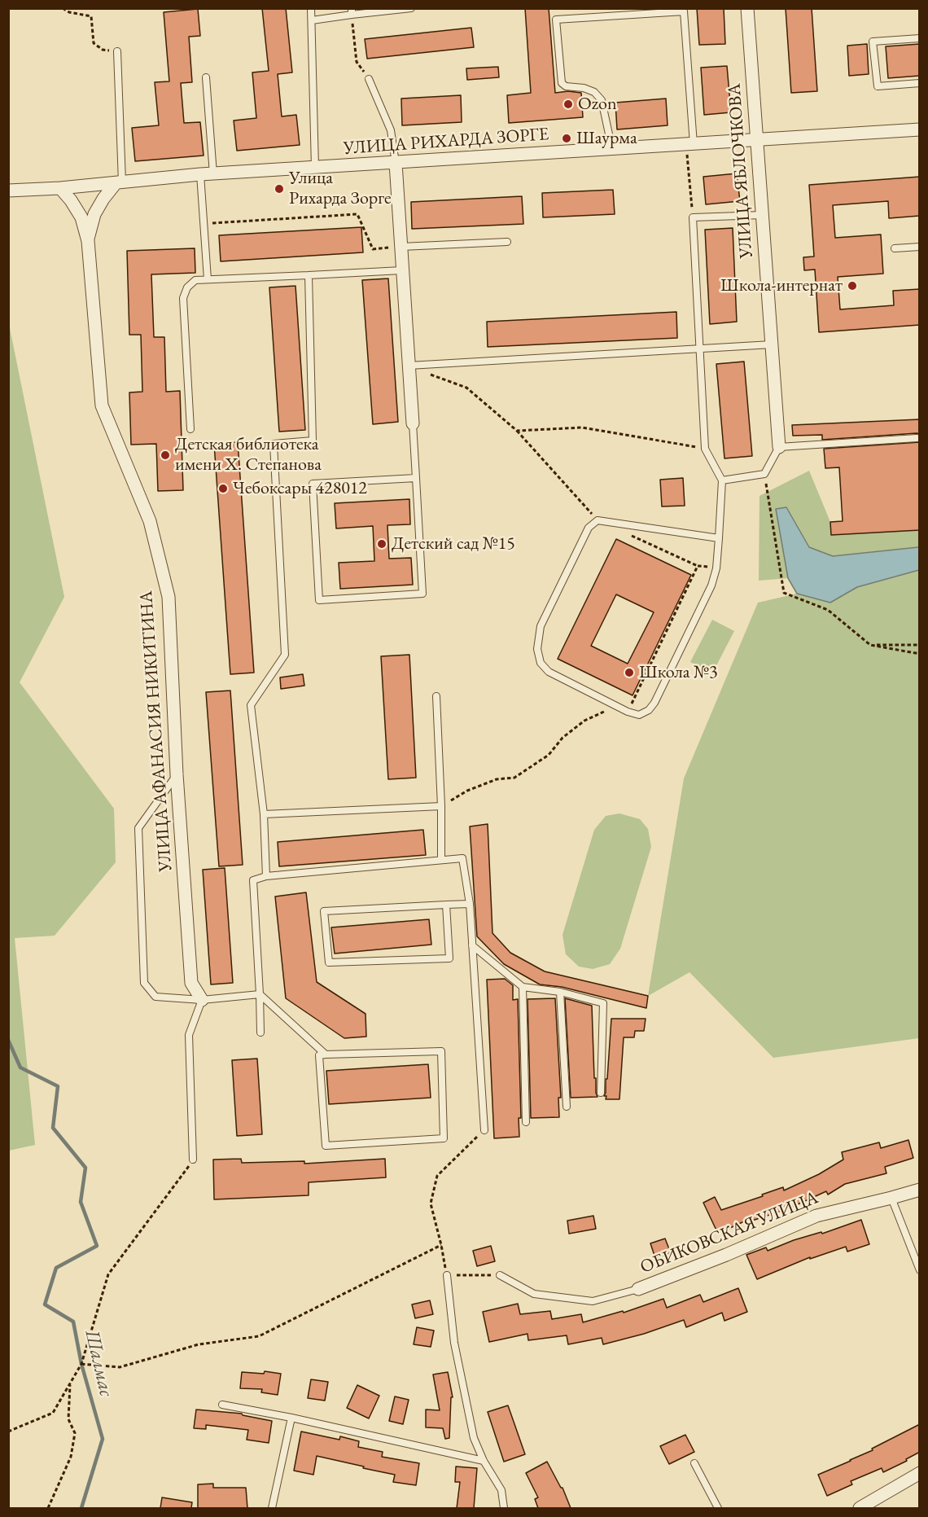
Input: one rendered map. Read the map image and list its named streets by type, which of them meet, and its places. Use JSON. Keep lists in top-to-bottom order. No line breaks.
{"streets":{"street":["УЛИЦА РИХАРДА ЗОРГЕ","УЛИЦА ЯБЛОЧКОВА","УЛИЦА АФАНАСИЯ НИКИТИНА","ОБИКОВСКАЯ УЛИЦА"]},"crossings":[["УЛИЦА РИХАРДА ЗОРГЕ","УЛИЦА ЯБЛОЧКОВА"]],"water":["Шалмас"],"places":["Ozon","Шаурма","Улица Рихарда Зорге","Школа-интернат","Детская библиотека имени Х. Степанова","Чебоксары 428012","Детский сад №15","Школа №3"]}
